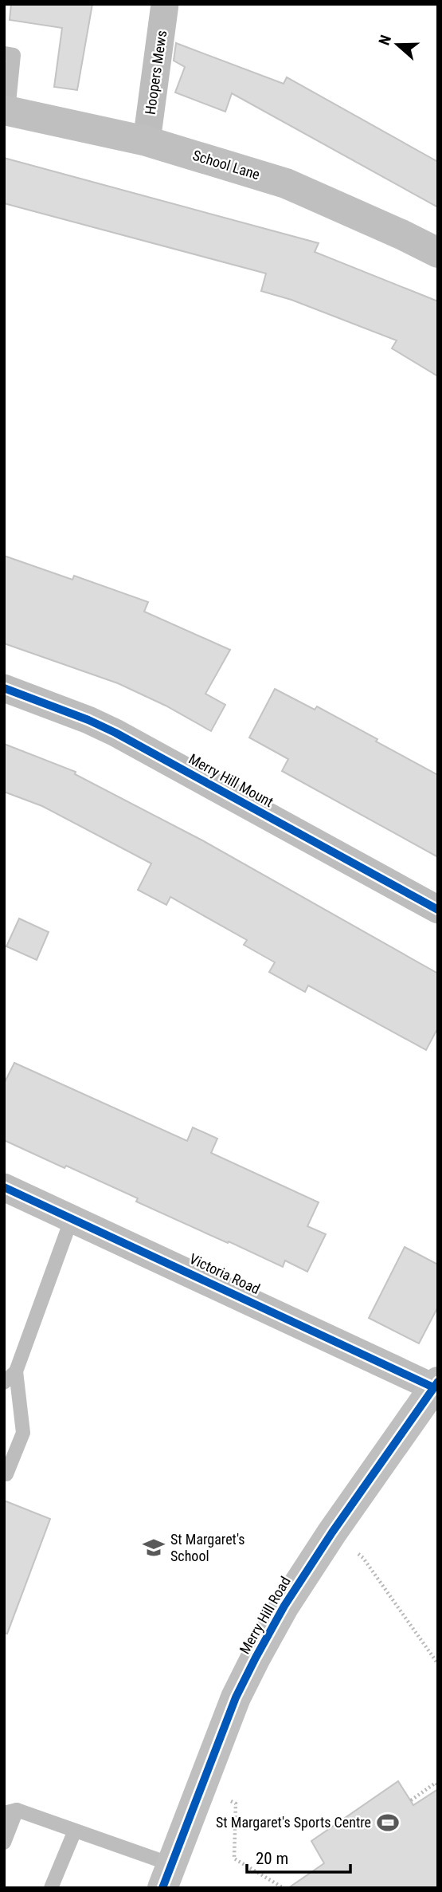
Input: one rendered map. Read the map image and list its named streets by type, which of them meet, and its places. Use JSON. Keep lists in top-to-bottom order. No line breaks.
{"streets":{"street":["Hoopers Mews","School Lane","Merry Hill Mount","Victoria Road","Merry Hill Road"]},"crossings":[["Hoopers Mews","School Lane"],["Victoria Road","Merry Hill Road"]],"places":{"school or university":["St Margaret's School"],"sports":["St Margaret's Sports Centre"]},"scale_bar":"20 m","north":"left"}
